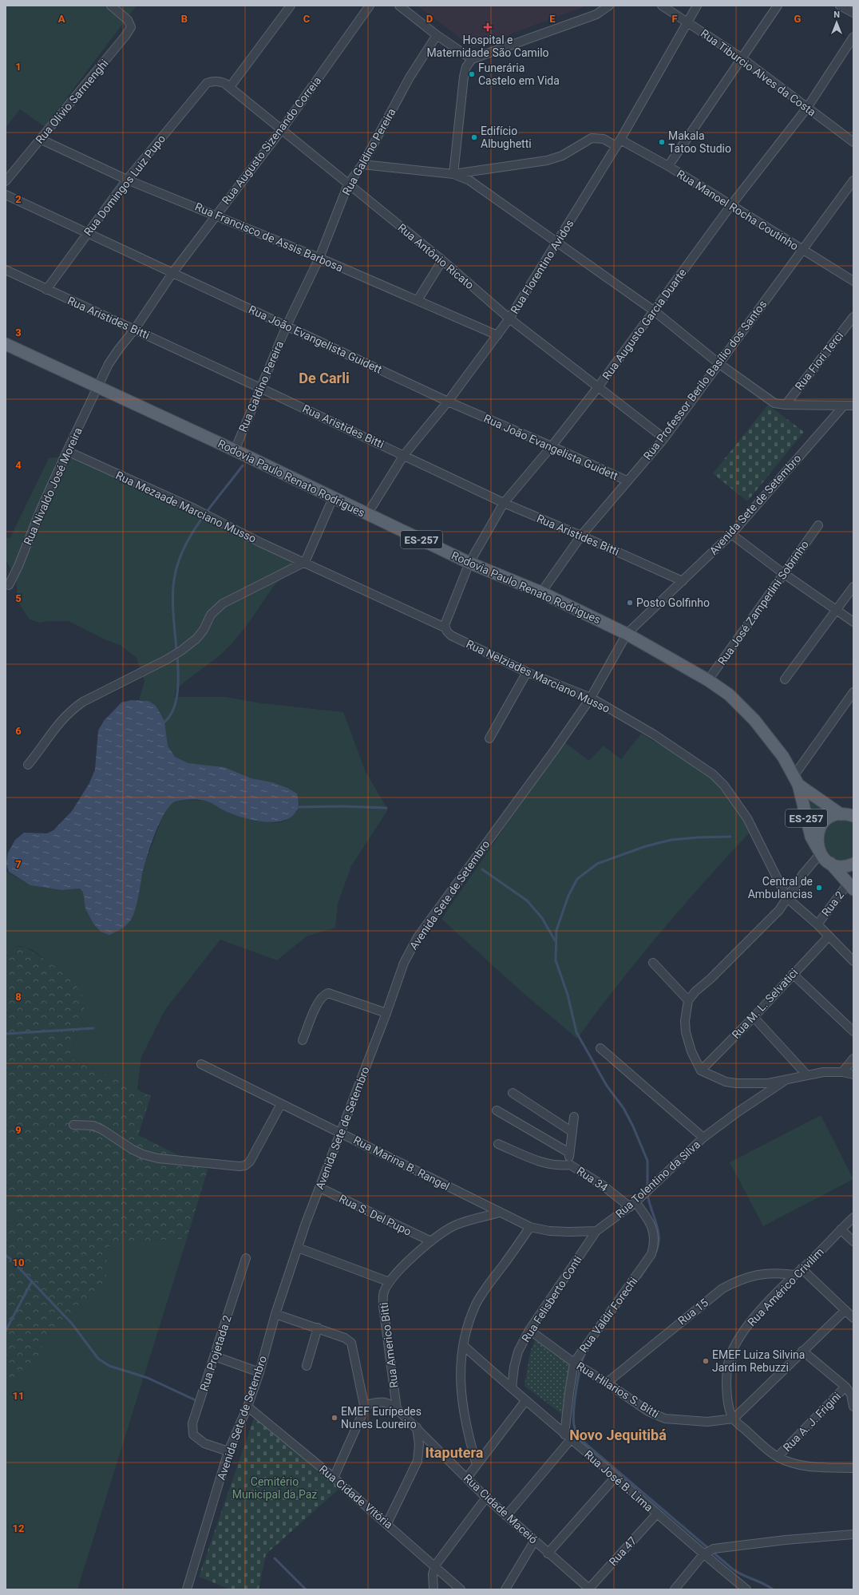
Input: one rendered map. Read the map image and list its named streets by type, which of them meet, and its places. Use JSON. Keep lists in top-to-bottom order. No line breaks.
{"streets":{"main road":["Rodovia Paulo Renato Rodrigues","ES-257"],"street":["Rua Tiburcio Alves da Costa","Rua Olívio Sarmenghi","Rua Augusto Sizenando Correia","Rua Galdino Pereira","Rua Domingos Luiz Pupo","Rua Manoel Rocha Coutinho","Rua Francisco de Assis Barbosa","Rua Antônio Ricato","Rua Florentino Avidos","Rua Aristides Bitti","Rua Augusto Garcia Duarte","Rua João Evangelista Guidett","Rua Fiori Terci","Rua Professor Berilo Basílio dos Santos","Rua Nivaldo José Moreira","Avenida Sete de Setembro","Rua Mezaade Marciano Musso","Rua José Zamperlini Sobrinho","Rua Nelziades Marciano Musso","Rua 2","Rua M. L. Selvatici","Rua Marina B. Rangel","Rua 34","Rua Tolentino da Silva","Rua S. Del Pupo","Rua Américo Crivilim","Rua Felisberto Conti","Rua 15","Rua Valdir Forechi","Rua Americo Bitti","Rua Projetada 2","Rua Hilarios S. Bitti","Rua A. J. Frigini","Rua José B. Lima","Rua Cidade Vitória","Rua Cidade Maceió","Rua 47"]},"crossings":[["Rua Tiburcio Alves da Costa","Rua Florentino Avidos"],["Rua Tiburcio Alves da Costa","Rua Augusto Garcia Duarte"],["Rua Olívio Sarmenghi","Rua Francisco de Assis Barbosa"],["Rua Augusto Sizenando Correia","Rua Francisco de Assis Barbosa"],["Rua Augusto Sizenando Correia","Rua Antônio Ricato"],["Rua Augusto Sizenando Correia","Rua Aristides Bitti"],["Rua Augusto Sizenando Correia","Rua João Evangelista Guidett"],["Rua Augusto Sizenando Correia","Rodovia Paulo Renato Rodrigues"],["Rua Augusto Sizenando Correia","Rua Nivaldo José Moreira"],["Rua Galdino Pereira","Rua Francisco de Assis Barbosa"],["Rua Galdino Pereira","Rua Antônio Ricato"],["Rua Galdino Pereira","Rua Aristides Bitti"],["Rua Galdino Pereira","Rua João Evangelista Guidett"],["Rua Galdino Pereira","Rodovia Paulo Renato Rodrigues"],["Rua Domingos Luiz Pupo","Rua Francisco de Assis Barbosa"],["Rua Domingos Luiz Pupo","Rua Antônio Ricato"],["Rua Domingos Luiz Pupo","Rua Aristides Bitti"],["Rua Domingos Luiz Pupo","Rua João Evangelista Guidett"],["Rua Manoel Rocha Coutinho","Rua Florentino Avidos"],["Rua Manoel Rocha Coutinho","Rua Augusto Garcia Duarte"],["Rua Manoel Rocha Coutinho","Rua Professor Berilo Basílio dos Santos"],["Rua Francisco de Assis Barbosa","Rua Florentino Avidos"],["Rua Antônio Ricato","Rua Florentino Avidos"],["Rua Antônio Ricato","Rua Augusto Garcia Duarte"],["Rua Antônio Ricato","Rua Professor Berilo Basílio dos Santos"],["Rua Florentino Avidos","Rua Aristides Bitti"],["Rua Florentino Avidos","Rua João Evangelista Guidett"],["Rua Florentino Avidos","Rodovia Paulo Renato Rodrigues"],["Rua Aristides Bitti","Rua Augusto Garcia Duarte"],["Rua Aristides Bitti","Rua Professor Berilo Basílio dos Santos"],["Rua Aristides Bitti","Avenida Sete de Setembro"],["Rua Augusto Garcia Duarte","Rua João Evangelista Guidett"],["Rua Augusto Garcia Duarte","Rodovia Paulo Renato Rodrigues"],["Rua Augusto Garcia Duarte","Rua Mezaade Marciano Musso"],["Rua Augusto Garcia Duarte","Rua Nelziades Marciano Musso"],["Rua João Evangelista Guidett","Rua Professor Berilo Basílio dos Santos"],["Rua Professor Berilo Basílio dos Santos","Rodovia Paulo Renato Rodrigues"],["Rodovia Paulo Renato Rodrigues","Rua Nivaldo José Moreira"],["Rodovia Paulo Renato Rodrigues","Avenida Sete de Setembro"],["Rodovia Paulo Renato Rodrigues","ES-257"],["Rodovia Paulo Renato Rodrigues","Rua José Zamperlini Sobrinho"],["Rua Nivaldo José Moreira","Rua Mezaade Marciano Musso"],["Avenida Sete de Setembro","Rua Nelziades Marciano Musso"],["Avenida Sete de Setembro","Rua Marina B. Rangel"],["Avenida Sete de Setembro","Rua S. Del Pupo"],["Avenida Sete de Setembro","Rua Projetada 2"],["Avenida Sete de Setembro","Rua Cidade Vitória"],["Rua Mezaade Marciano Musso","Rua Nelziades Marciano Musso"],["Rua Marina B. Rangel","Rua Americo Bitti"],["Rua 34","Rua Tolentino da Silva"],["Rua 34","Rua Valdir Forechi"],["Rua Tolentino da Silva","Rua Felisberto Conti"],["Rua Tolentino da Silva","Rua Valdir Forechi"],["Rua S. Del Pupo","Rua Americo Bitti"],["Rua Américo Crivilim","Rua 15"],["Rua Américo Crivilim","Rua Hilarios S. Bitti"],["Rua Américo Crivilim","Rua A. J. Frigini"],["Rua Felisberto Conti","Rua Hilarios S. Bitti"],["Rua Felisberto Conti","Rua José B. Lima"],["Rua 15","Rua Hilarios S. Bitti"],["Rua Valdir Forechi","Rua Hilarios S. Bitti"],["Rua Valdir Forechi","Rua José B. Lima"],["Rua Americo Bitti","Rua Cidade Maceió"],["Rua José B. Lima","Rua 47"],["Rua Cidade Maceió","Rua 47"]],"districts":["De Carli","Novo Jequitibá","Itaputera"],"parks":["Cemitério Municipal da Paz"],"places":{"health":["Hospital e Maternidade São Camilo"],"other":["Funerária Castelo em Vida","Edifício Albughetti","Makala Tatoo Studio","Posto Golfinho","Central de Ambulancias","EMEF Luiza Silvina Jardim Rebuzzi","EMEF Eurípedes Nunes Loureiro"]},"north":"top","grid":{"columns":["A","B","C","D","E","F","G"],"rows":["1","2","3","4","5","6","7","8","9","10","11","12"]}}
